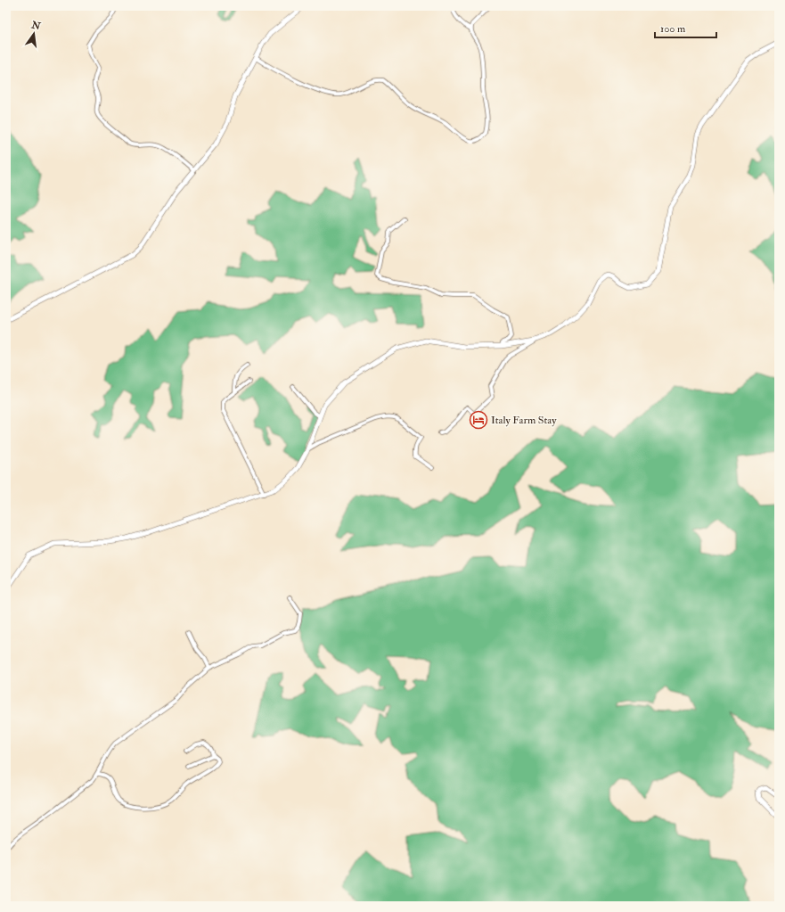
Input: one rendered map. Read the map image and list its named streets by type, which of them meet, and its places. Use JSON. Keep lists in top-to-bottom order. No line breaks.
{"places":{"hotel":["Italy Farm Stay"]},"scale_bar":"100 m","north":"top"}
